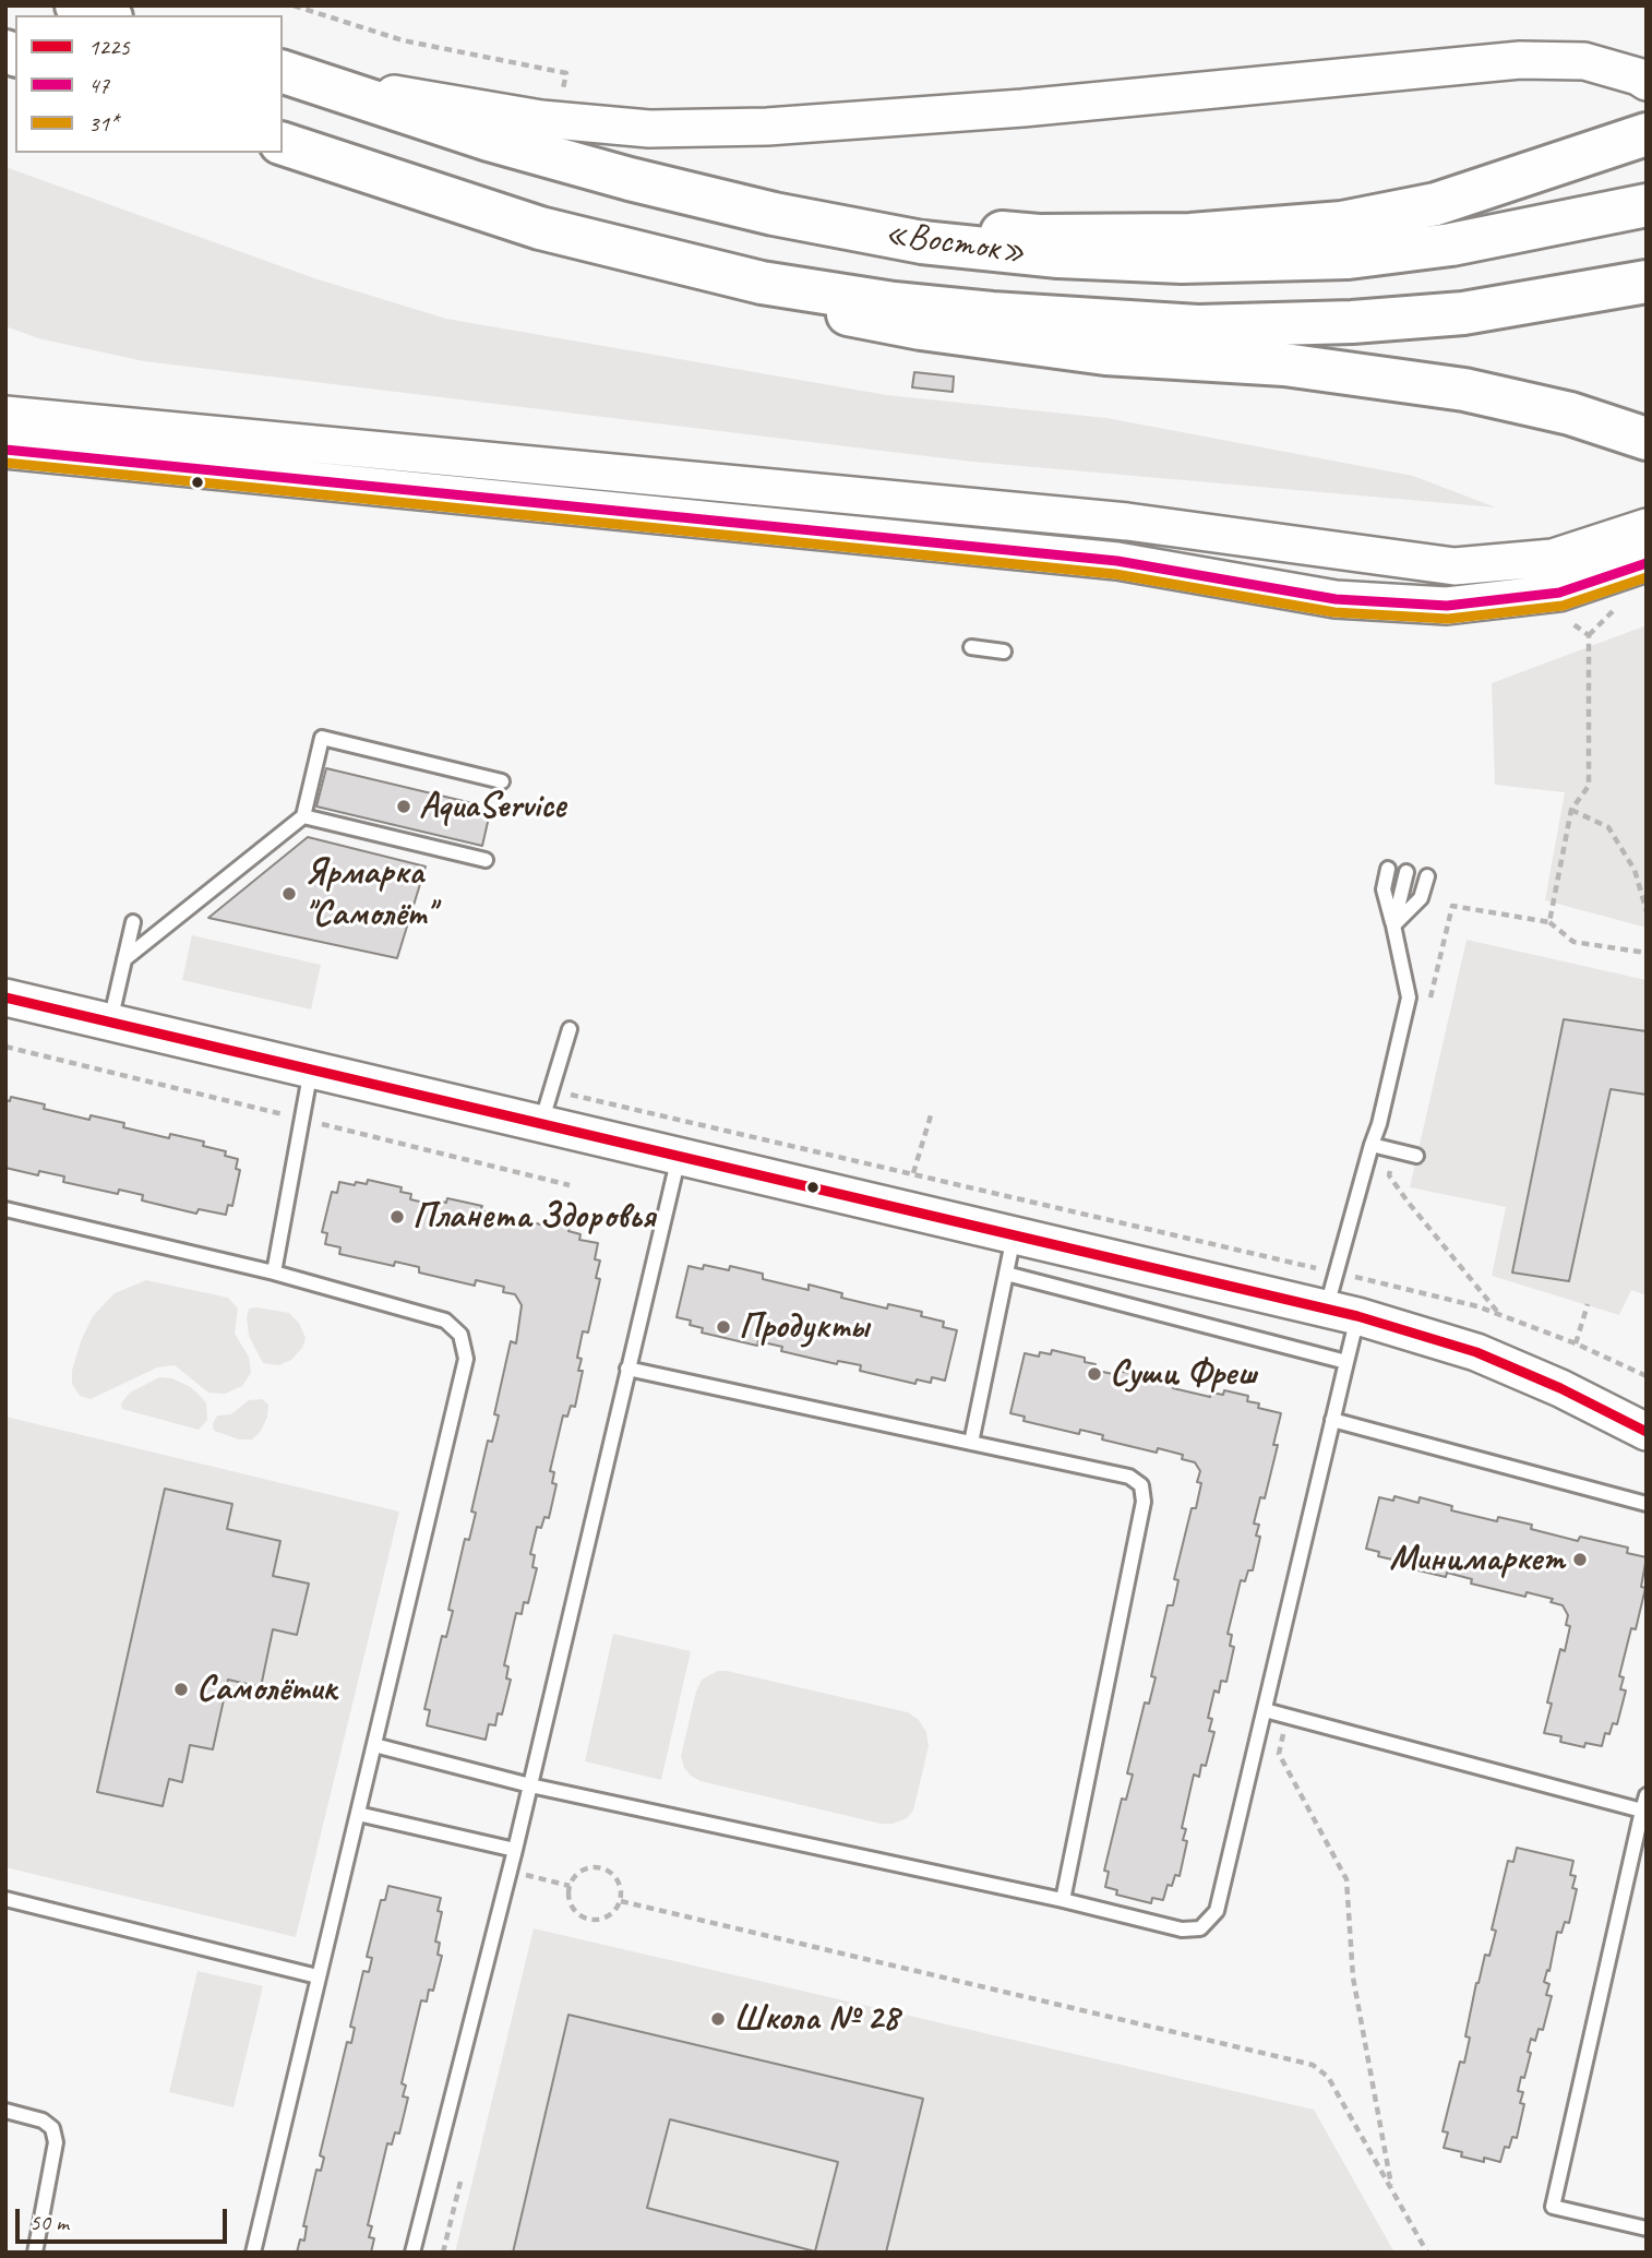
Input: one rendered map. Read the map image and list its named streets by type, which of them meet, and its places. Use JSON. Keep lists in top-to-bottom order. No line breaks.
{"streets":{"main road":["«Восток»"]},"places":["AquaService","Ярмарка \"Самолёт\"","Планета Здоровья","Продукты","Суши Фреш","Минимаркет","Самолётик","Школа № 28"],"lines":["transit line 47","transit line 31*","transit line 1225"],"legend":["1225","47","31*"],"scale_bar":"50 m"}
